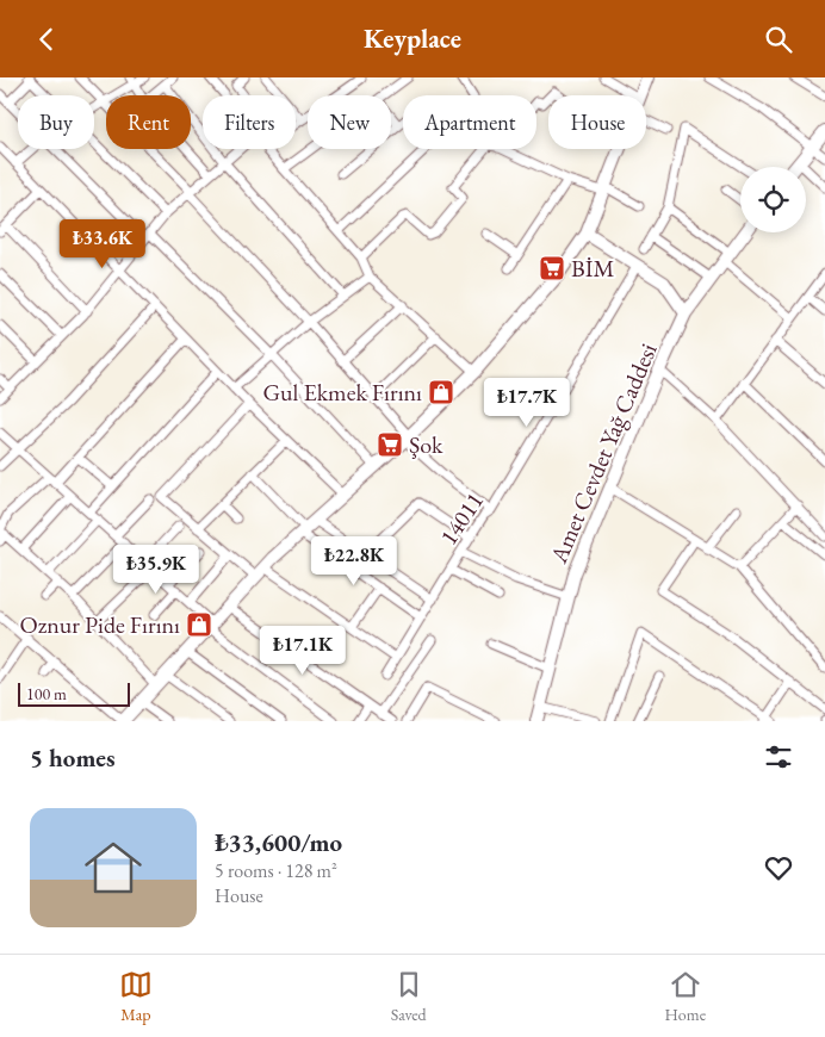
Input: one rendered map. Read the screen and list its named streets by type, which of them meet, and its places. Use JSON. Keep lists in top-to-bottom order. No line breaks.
{"streets":{"main road":["Amet Cevdet Yağ Caddesi"],"street":["14011"]},"places":{"supermarket":["BİM","Şok"],"shop":["Gul Ekmek Fırını","Oznur Pide Fırını"]},"scale_bar":"100 m","page":{"header":"Keyplace","chip":["Buy","Rent","Filters","New","Apartment","House"],"price":["₺33.6K","₺17.7K","₺22.8K","₺35.9K","₺17.1K"],"scale":"100 m","heading":"5 homes","list":[{"name":"₺33,600/mo","note":"5 rooms · 128 m² · House"}],"tabs":["Map","Saved","Home"]}}
